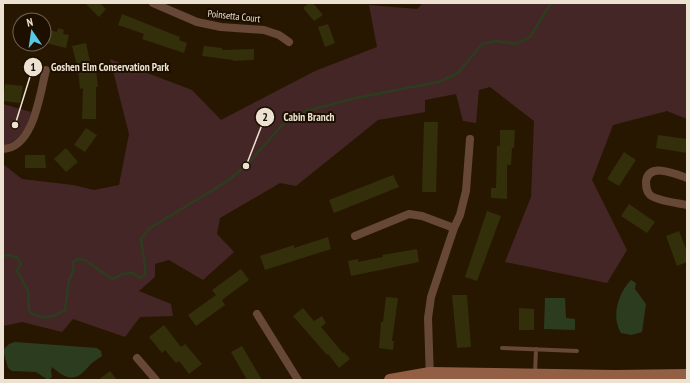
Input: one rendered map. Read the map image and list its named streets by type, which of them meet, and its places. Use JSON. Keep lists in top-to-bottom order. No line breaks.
{"streets":{"street":["Poinsetta Court"]},"places":["Goshen Elm Conservation Park","Cabin Branch"],"north":"top"}
